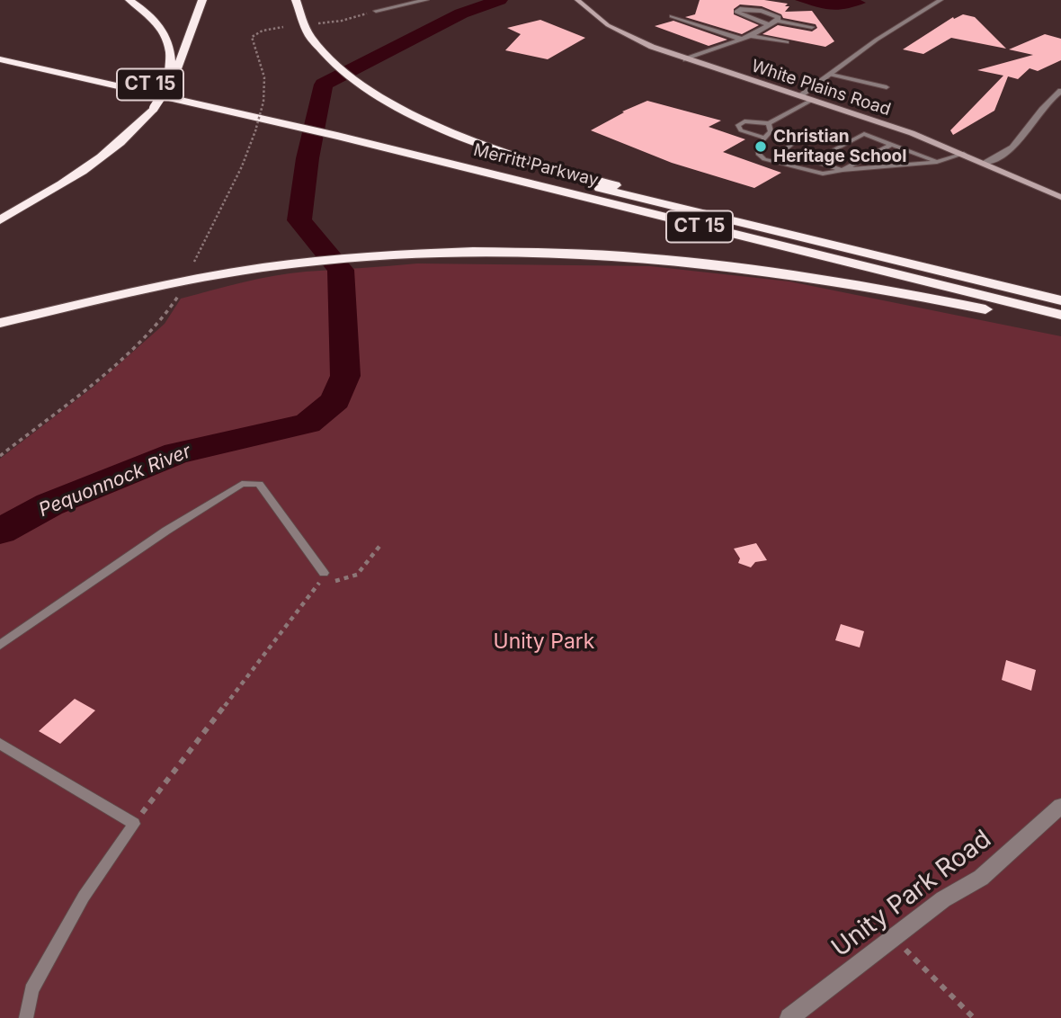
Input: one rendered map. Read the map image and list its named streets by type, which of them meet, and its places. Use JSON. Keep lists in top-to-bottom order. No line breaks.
{"streets":{"highway":["CT 15","Merritt Parkway"],"main road":["White Plains Road"],"street":["Unity Park Road"]},"water":["Pequonnock River"],"parks":["Unity Park"],"places":["Christian Heritage School"]}
